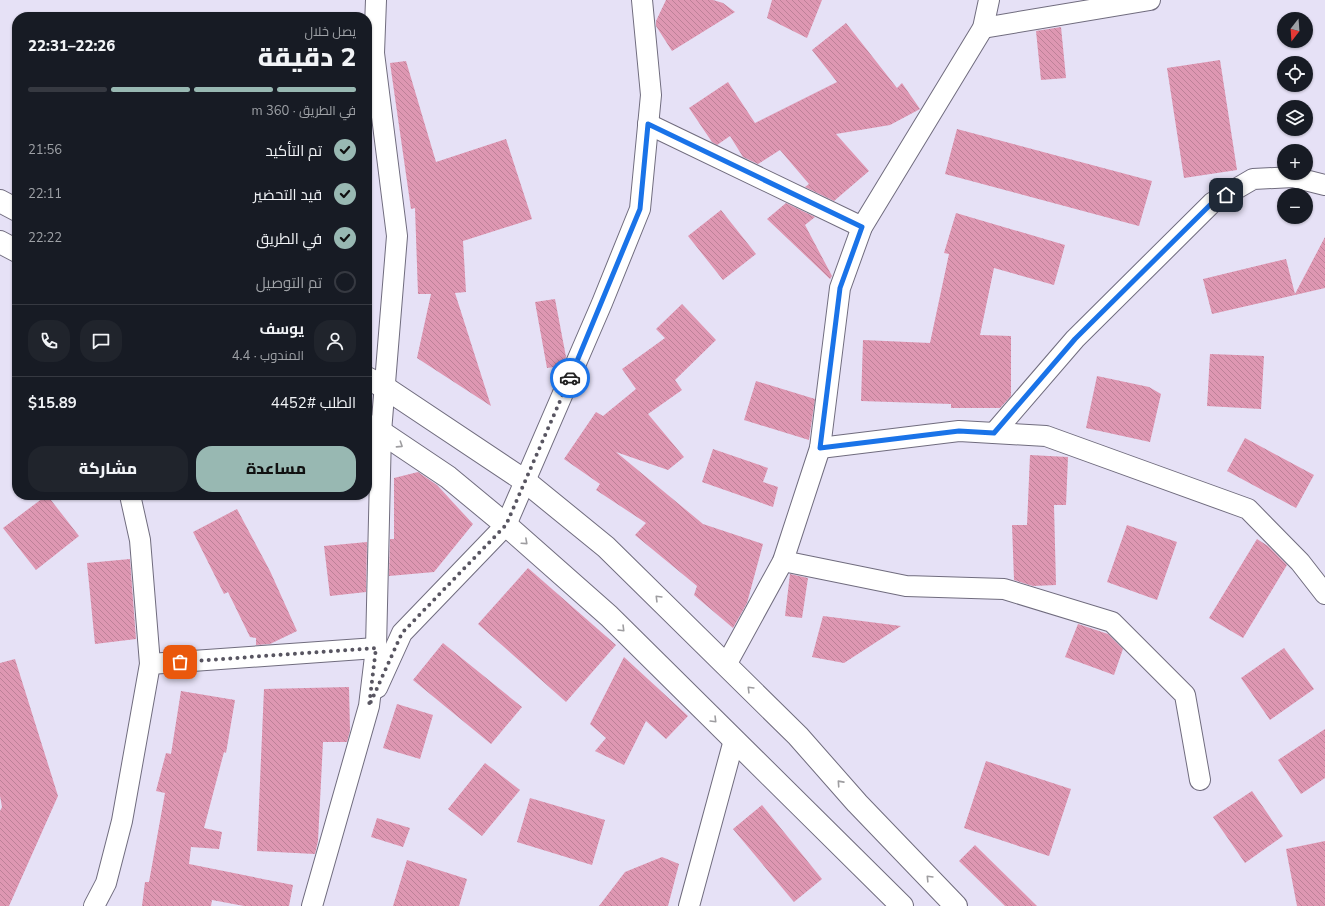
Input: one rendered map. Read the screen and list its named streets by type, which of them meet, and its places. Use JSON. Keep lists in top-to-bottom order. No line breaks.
{"north":"bottom","page":{"map_buttons":["+","−"],"heading":["2 دقيقة","يصل خلال","22:26–22:31"],"panel":["يوسف","المندوب · 4.4","الطلب #4452","$15.89"],"bar":"في الطريق · 360 m","list":[["تم التأكيد","21:56"],["قيد التحضير","22:11"],["في الطريق","22:22"],"تم التوصيل"],"buttons":["مساعدة","مشاركة"]}}
